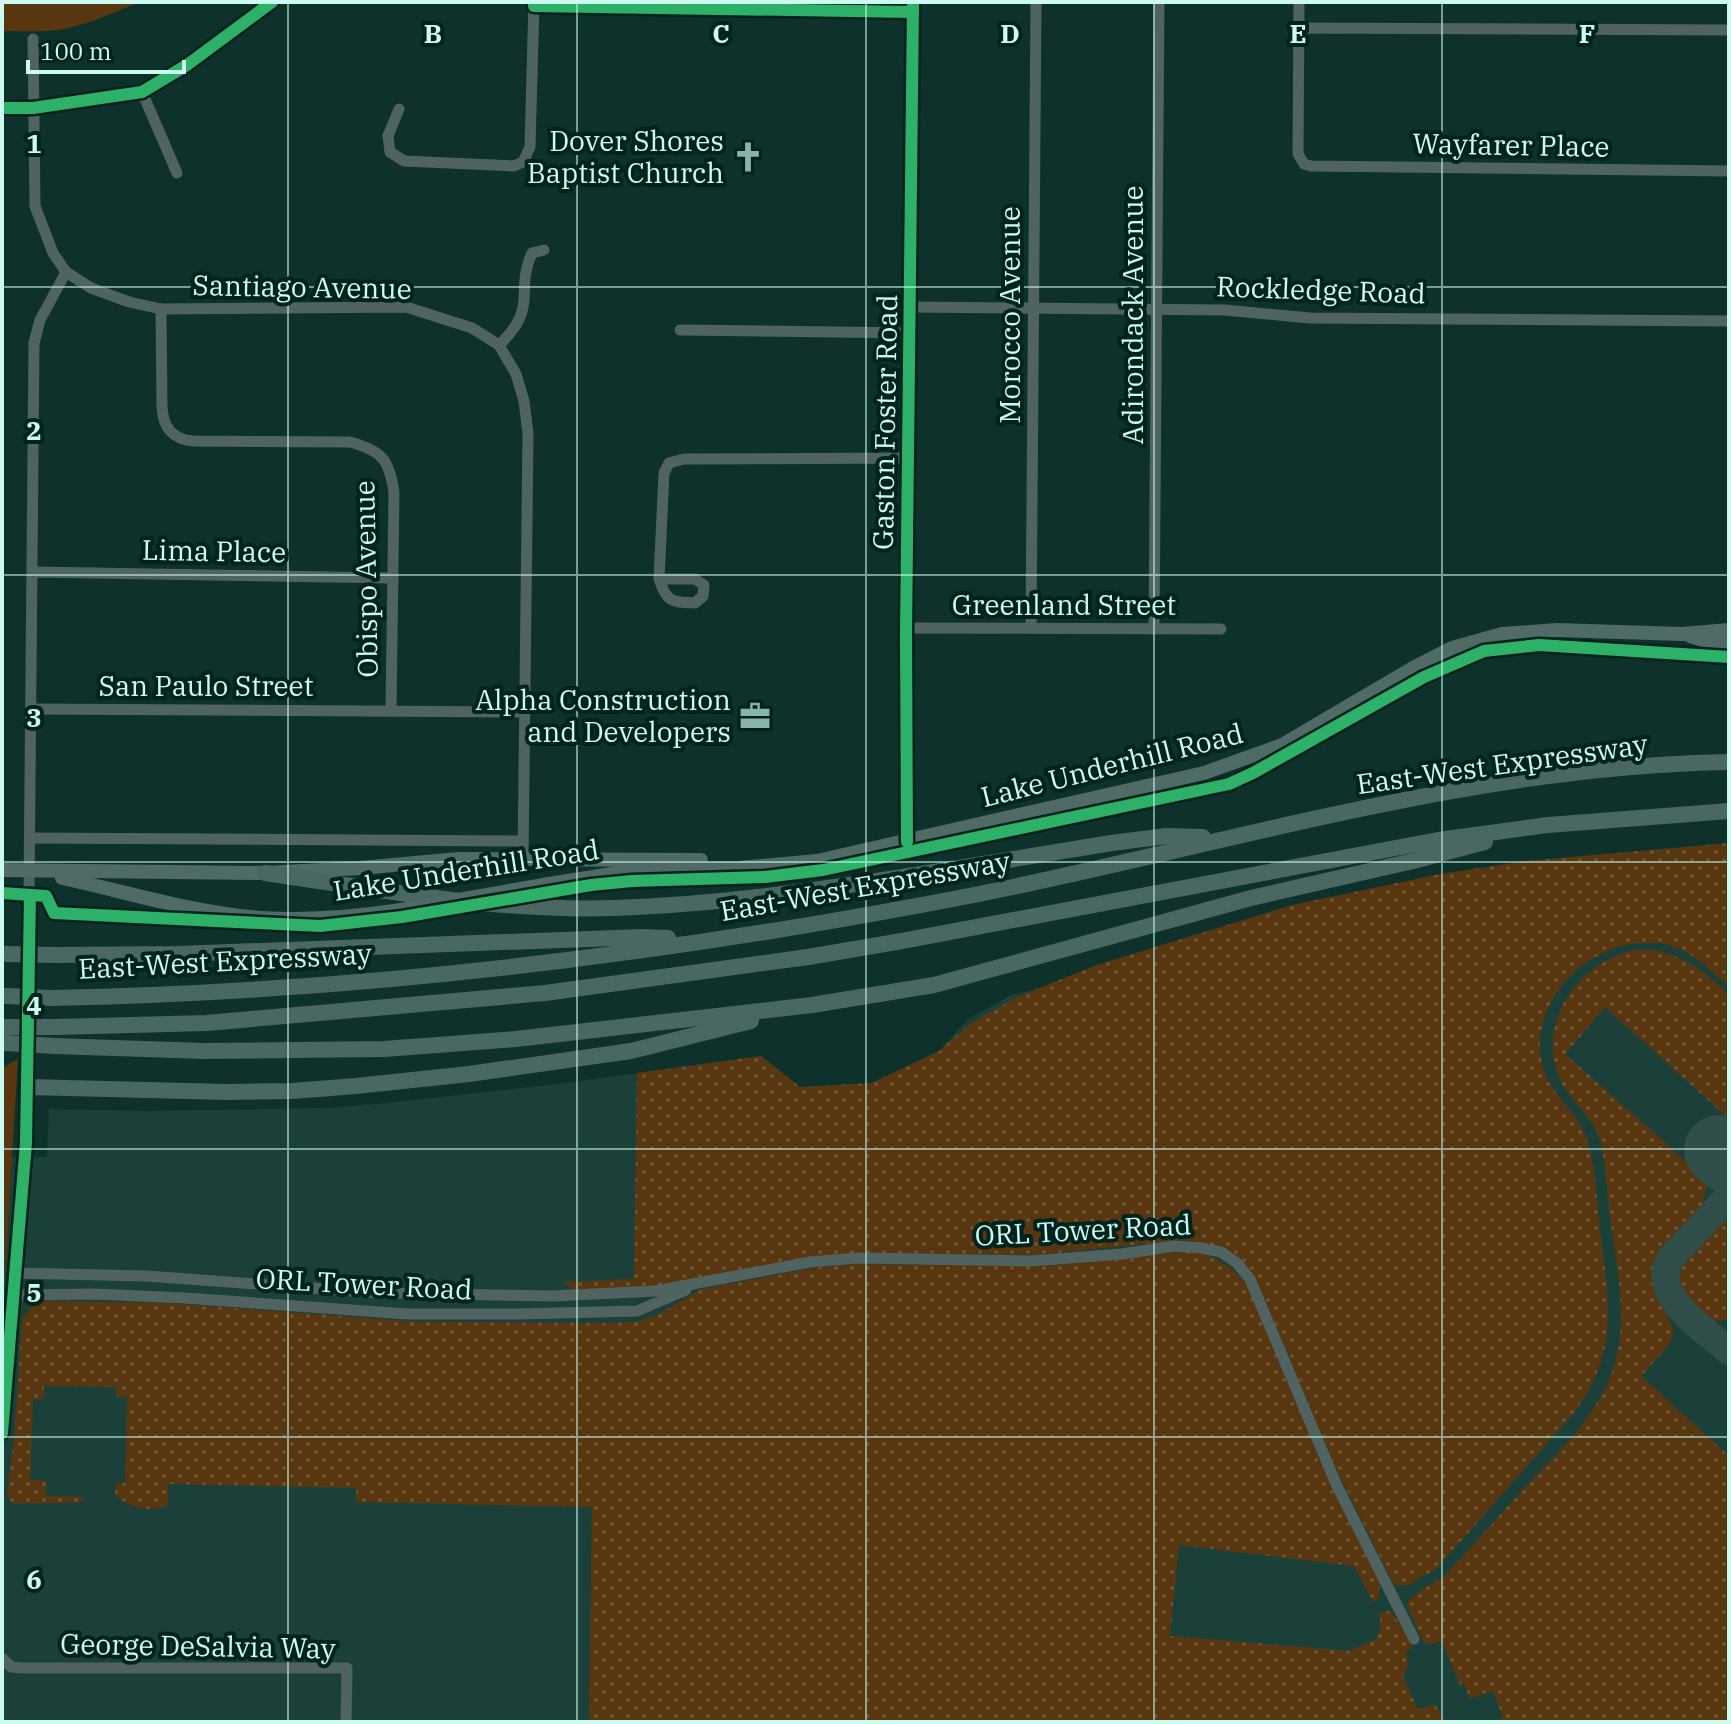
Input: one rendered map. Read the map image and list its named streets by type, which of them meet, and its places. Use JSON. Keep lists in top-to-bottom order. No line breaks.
{"streets":{"highway":["East-West Expressway"],"main road":["Lake Underhill Road"],"street":["Wayfarer Place","Santiago Avenue","Rockledge Road","Morocco Avenue","Adirondack Avenue","Gaston Foster Road","Lima Place","Obispo Avenue","Greenland Street","San Paulo Street","ORL Tower Road","George DeSalvia Way"]},"crossings":[["Santiago Avenue","Obispo Avenue"],["Rockledge Road","Morocco Avenue"],["Rockledge Road","Adirondack Avenue"],["Rockledge Road","Gaston Foster Road"],["Morocco Avenue","Greenland Street"],["Adirondack Avenue","Greenland Street"],["Gaston Foster Road","Greenland Street"],["Gaston Foster Road","Lake Underhill Road"],["Lima Place","Obispo Avenue"],["Obispo Avenue","San Paulo Street"]],"places":{"church":["Dover Shores Baptist Church"],"office":["Alpha Construction and Developers"]},"scale_bar":"100 m","grid":{"columns":["B","C","D","E","F"],"rows":["1","2","3","4","5","6"]}}
